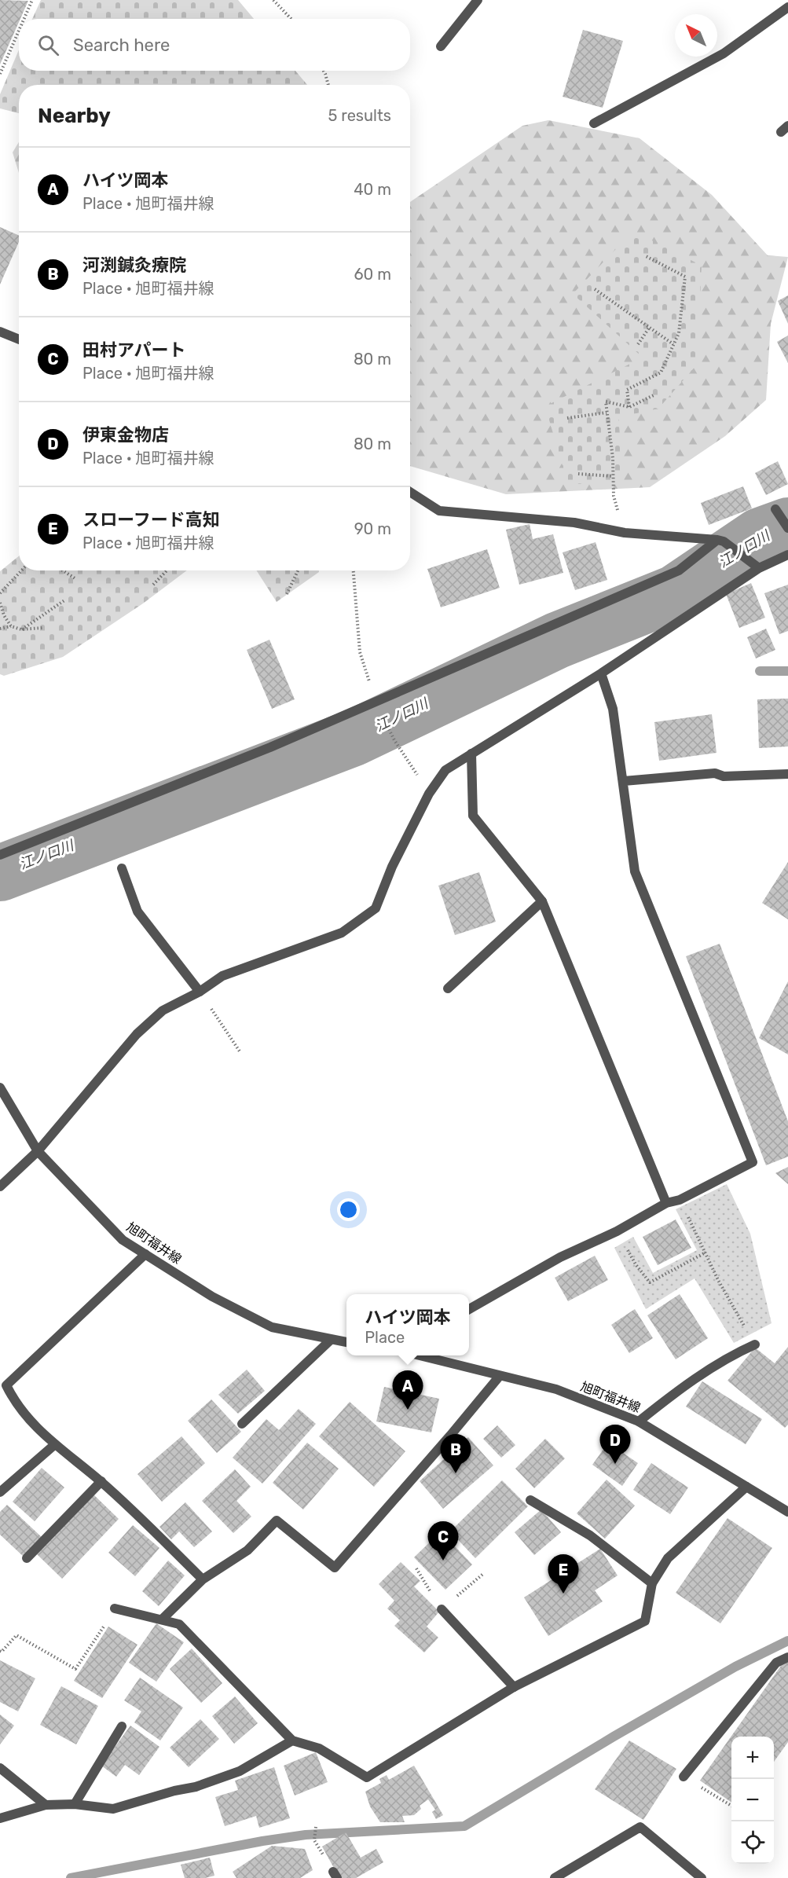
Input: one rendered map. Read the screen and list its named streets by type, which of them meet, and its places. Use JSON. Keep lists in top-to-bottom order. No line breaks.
{"streets":{"street":["旭町福井線"]},"water":["江ノ口川"],"north":"top left","page":{"search":"Search here","heading":["Nearby","5 results"],"list":[{"mark":"A","name":"ハイツ岡本","note":"Place · 旭町福井線","value":"40 m"},{"mark":"B","name":"河渕鍼灸療院","note":"Place · 旭町福井線","value":"60 m"},{"mark":"C","name":"田村アパート","note":"Place · 旭町福井線","value":"80 m"},{"mark":"D","name":"伊東金物店","note":"Place · 旭町福井線","value":"80 m"},{"mark":"E","name":"スローフード高知","note":"Place · 旭町福井線","value":"90 m"}],"popup":["ハイツ岡本","Place"],"pins":["A","D","B","C","E"],"map_buttons":["+","−"]}}
